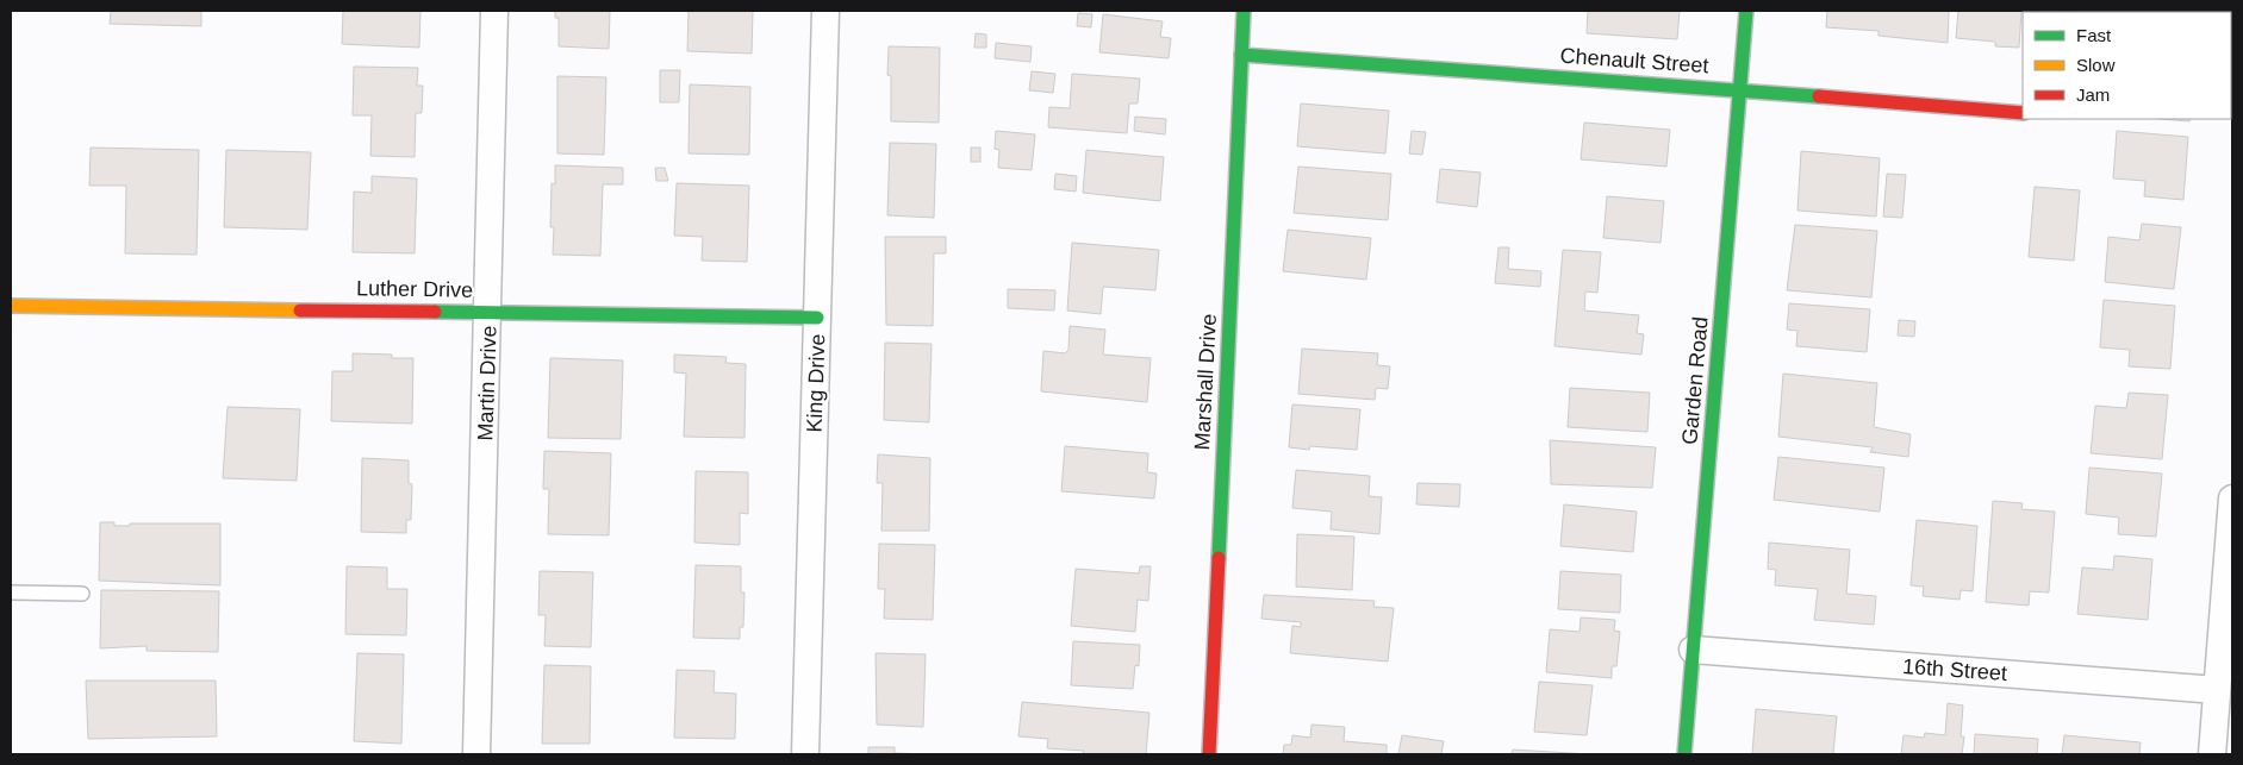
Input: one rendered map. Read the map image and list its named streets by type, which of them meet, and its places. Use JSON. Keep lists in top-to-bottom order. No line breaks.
{"streets":{"street":["Chenault Street","Luther Drive","Garden Road","Marshall Drive","Martin Drive","King Drive","16th Street"]},"crossings":[["Chenault Street","Garden Road"],["Chenault Street","Marshall Drive"],["Luther Drive","Martin Drive"],["Luther Drive","King Drive"],["Garden Road","16th Street"]],"legend":["Fast","Slow","Jam"]}
